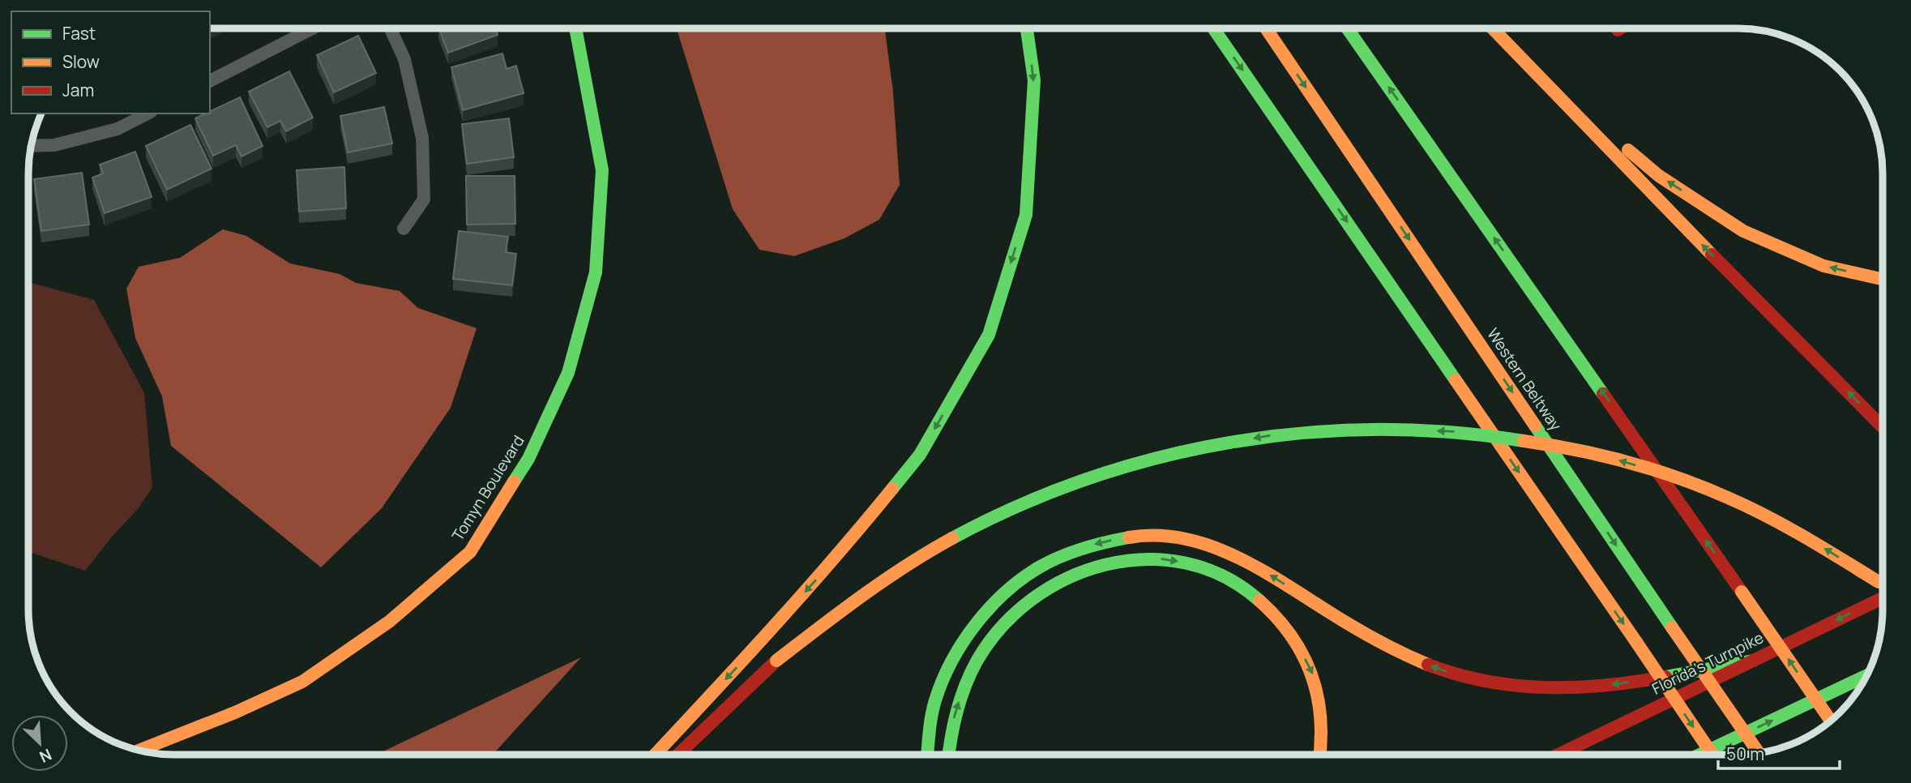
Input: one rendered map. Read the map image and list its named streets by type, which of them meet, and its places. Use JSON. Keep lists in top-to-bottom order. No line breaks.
{"streets":{"main road":["Western Beltway","Tomyn Boulevard","Florida's Turnpike"]},"legend":["Fast","Slow","Jam"],"scale_bar":"50 m","north":"bottom right"}
